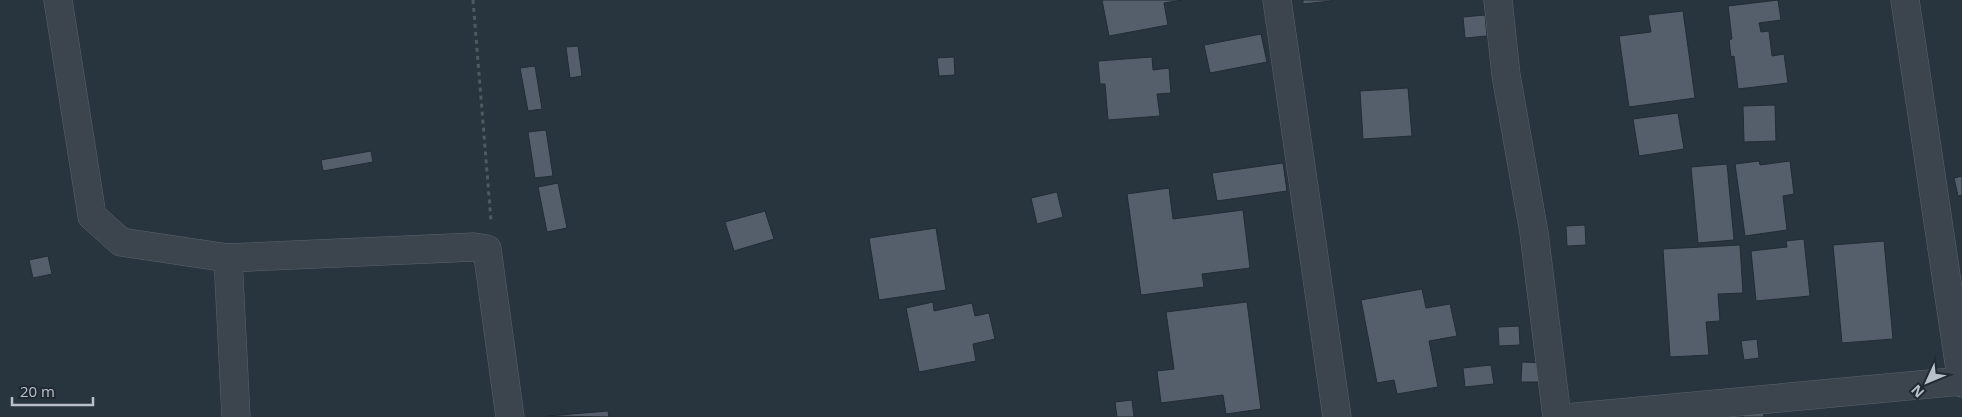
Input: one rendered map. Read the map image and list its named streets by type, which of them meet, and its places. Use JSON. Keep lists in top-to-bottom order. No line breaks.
{"scale_bar":"20 m","north":"bottom left"}
